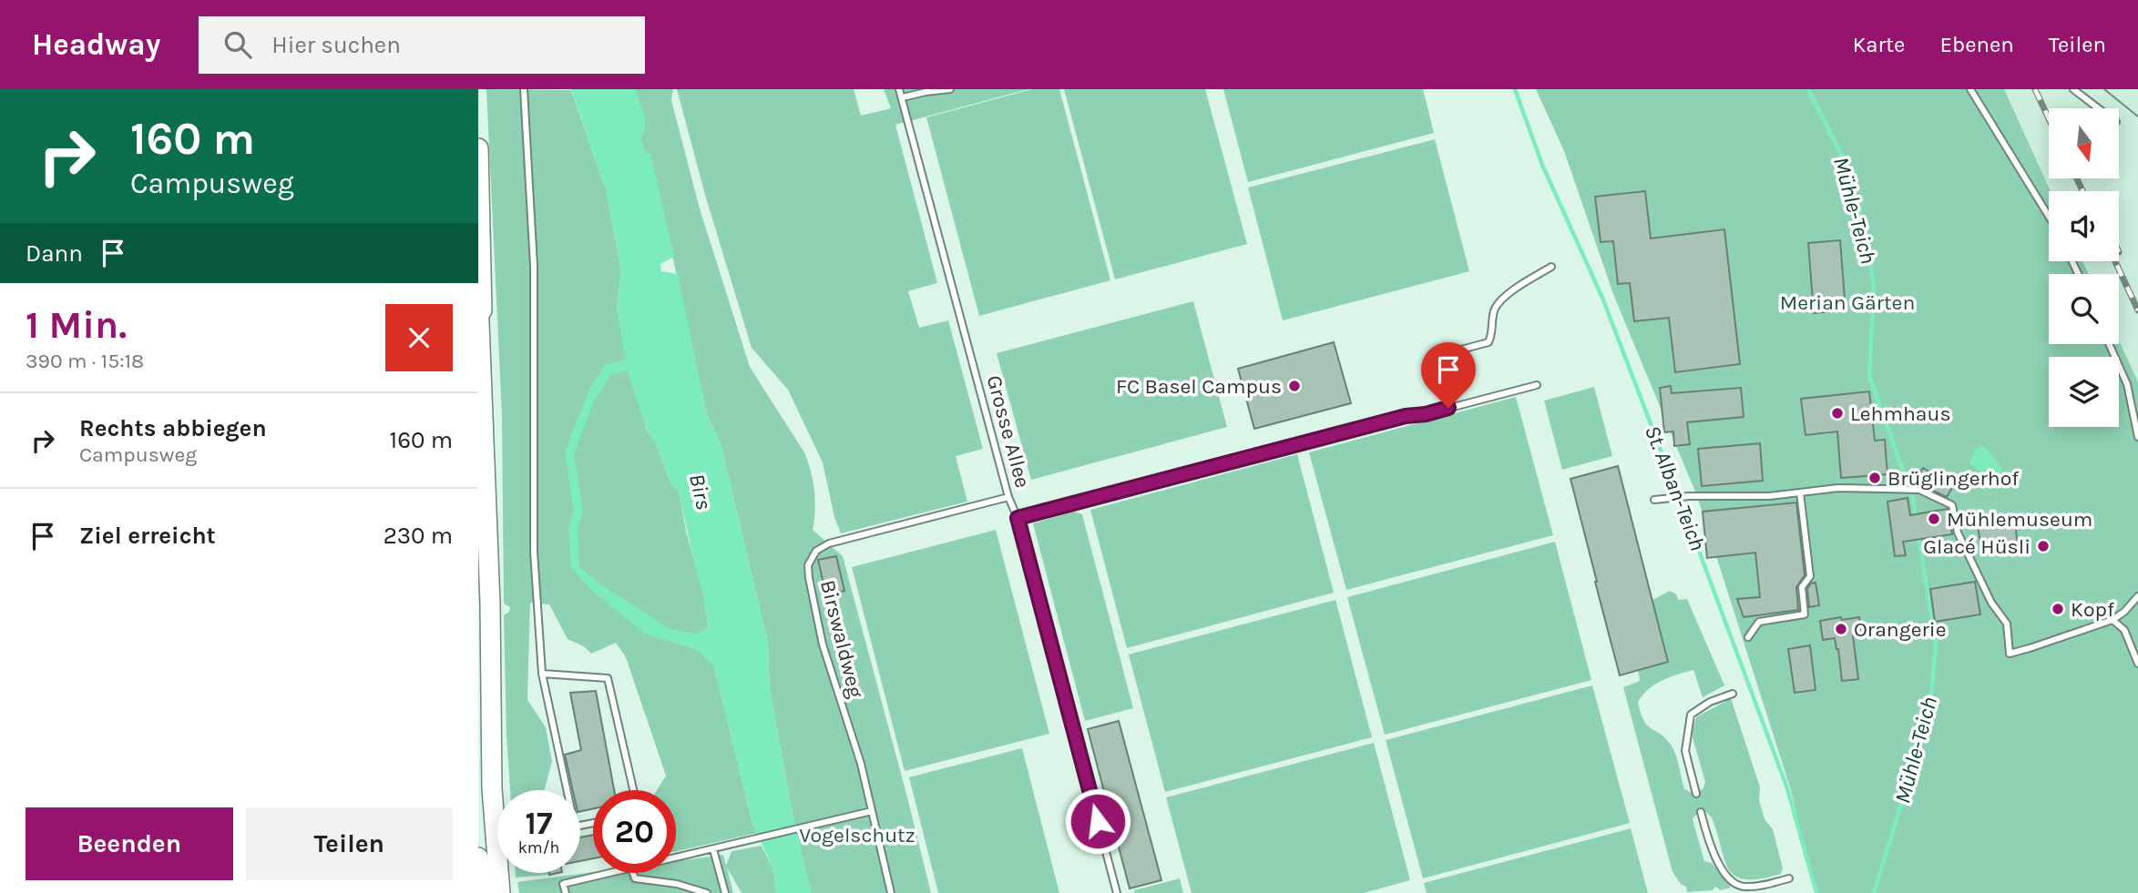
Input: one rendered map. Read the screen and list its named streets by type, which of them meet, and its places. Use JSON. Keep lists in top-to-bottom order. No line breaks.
{"streets":{"lane":["Grosse Allee","Birswaldweg"]},"crossings":[["Grosse Allee","Birswaldweg"]],"water":["Mühle-Teich","St. Alban-Teich","Birs"],"parks":["Merian Gärten","Vogelschutz"],"places":["FC Basel Campus","Lehmhaus","Brüglingerhof","Mühlemuseum","Glacé Hüsli","Kopf","Orangerie"],"north":"bottom","page":{"header":"Headway","search":"Hier suchen","nav":["Karte","Ebenen","Teilen"],"turn":["160 m","Campusweg"],"then":"Dann","heading":["1 Min.","390 m · 15:18"],"list":[{"name":"Rechts abbiegen","note":"Campusweg","value":"160 m"},{"name":"Ziel erreicht","value":"230 m"}],"speed":"17 km/h","limit":"20","buttons":["Beenden","Teilen"]}}
